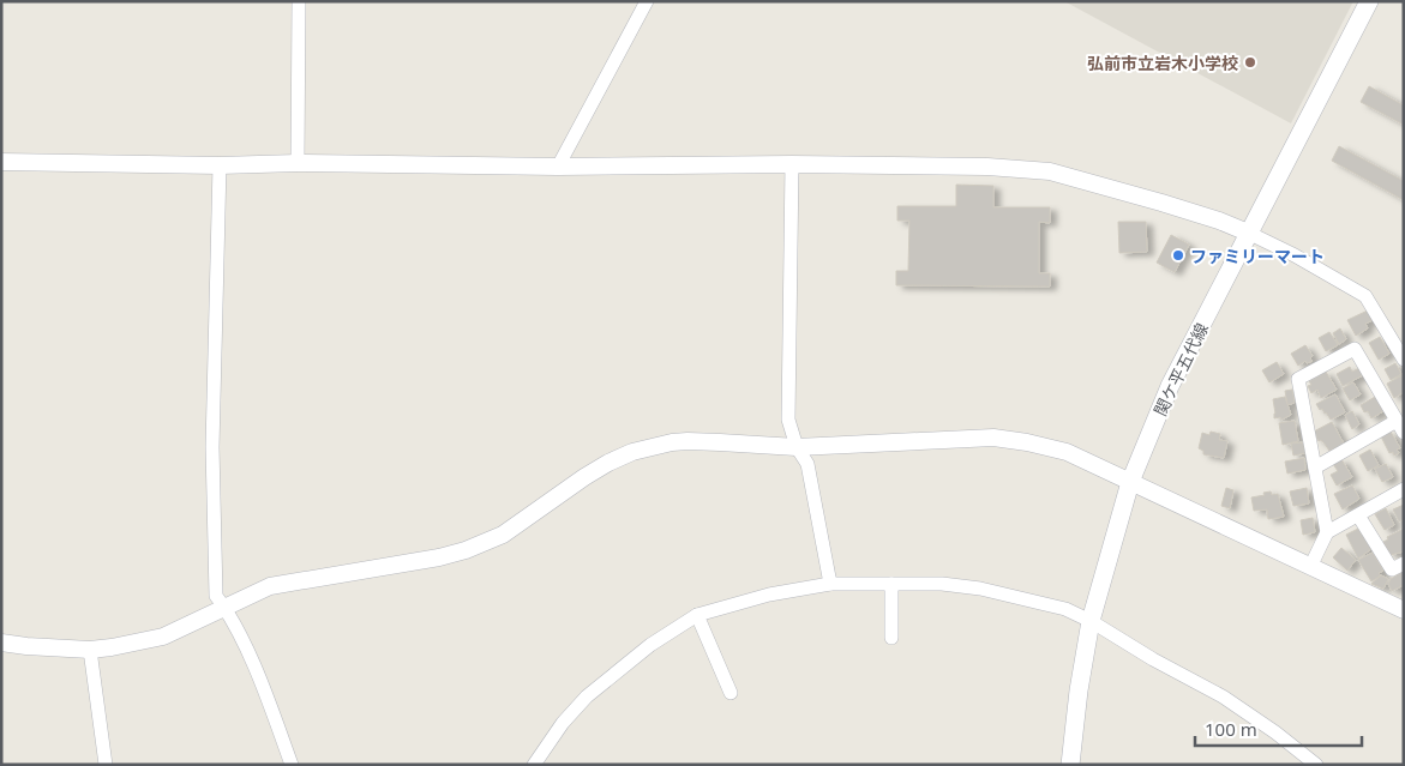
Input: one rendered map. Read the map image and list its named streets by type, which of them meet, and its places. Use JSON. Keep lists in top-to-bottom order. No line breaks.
{"streets":{"main road":["関ケ平五代線"]},"places":["弘前市立岩木小学校","ファミリーマート"],"scale_bar":"100 m"}
